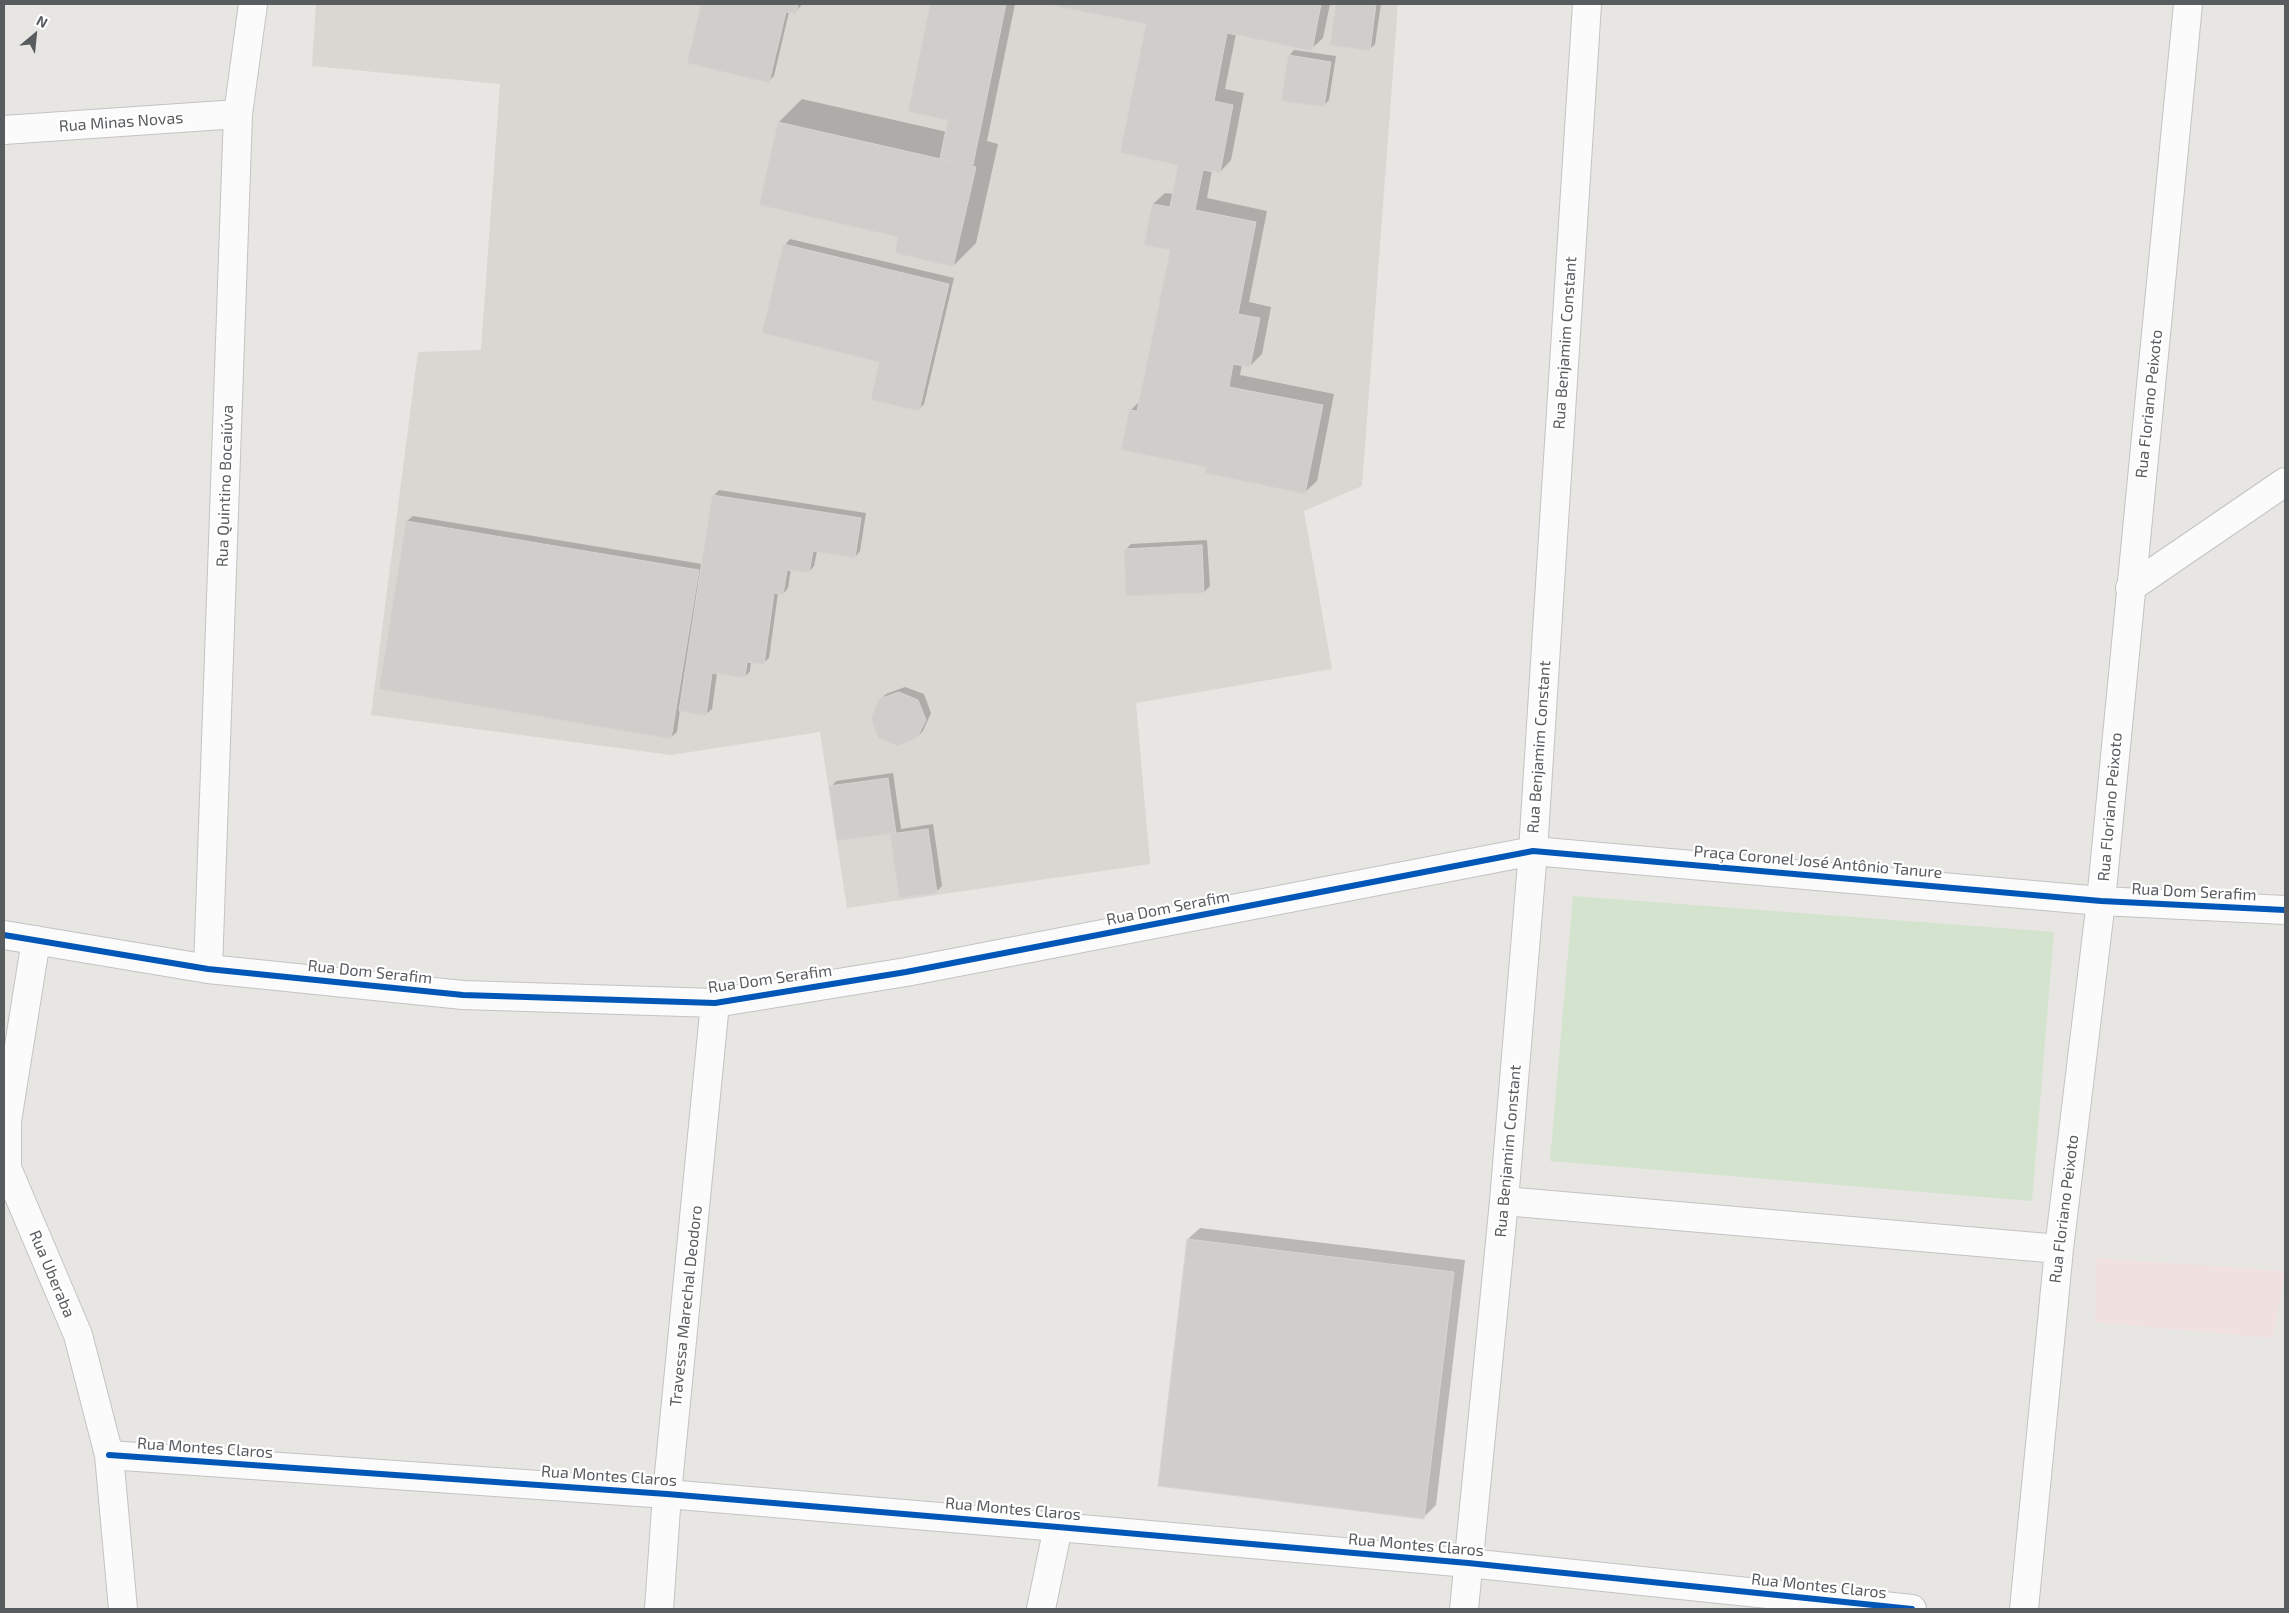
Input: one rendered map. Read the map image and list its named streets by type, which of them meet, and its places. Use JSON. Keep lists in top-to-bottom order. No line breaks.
{"streets":{"street":["Rua Minas Novas","Rua Benjamim Constant","Rua Floriano Peixoto","Rua Quintino Bocaiúva","Praça Coronel José Antônio Tanure","Rua Dom Serafim","Rua Uberaba","Travessa Marechal Deodoro","Rua Montes Claros"]},"crossings":[["Rua Minas Novas","Rua Quintino Bocaiúva"],["Rua Benjamim Constant","Praça Coronel José Antônio Tanure"],["Rua Benjamim Constant","Rua Dom Serafim"],["Rua Benjamim Constant","Rua Montes Claros"],["Rua Floriano Peixoto","Praça Coronel José Antônio Tanure"],["Rua Floriano Peixoto","Rua Dom Serafim"],["Rua Quintino Bocaiúva","Rua Dom Serafim"],["Praça Coronel José Antônio Tanure","Rua Dom Serafim"],["Rua Dom Serafim","Rua Uberaba"],["Rua Dom Serafim","Travessa Marechal Deodoro"],["Rua Uberaba","Rua Montes Claros"],["Travessa Marechal Deodoro","Rua Montes Claros"]],"north":"top right"}
